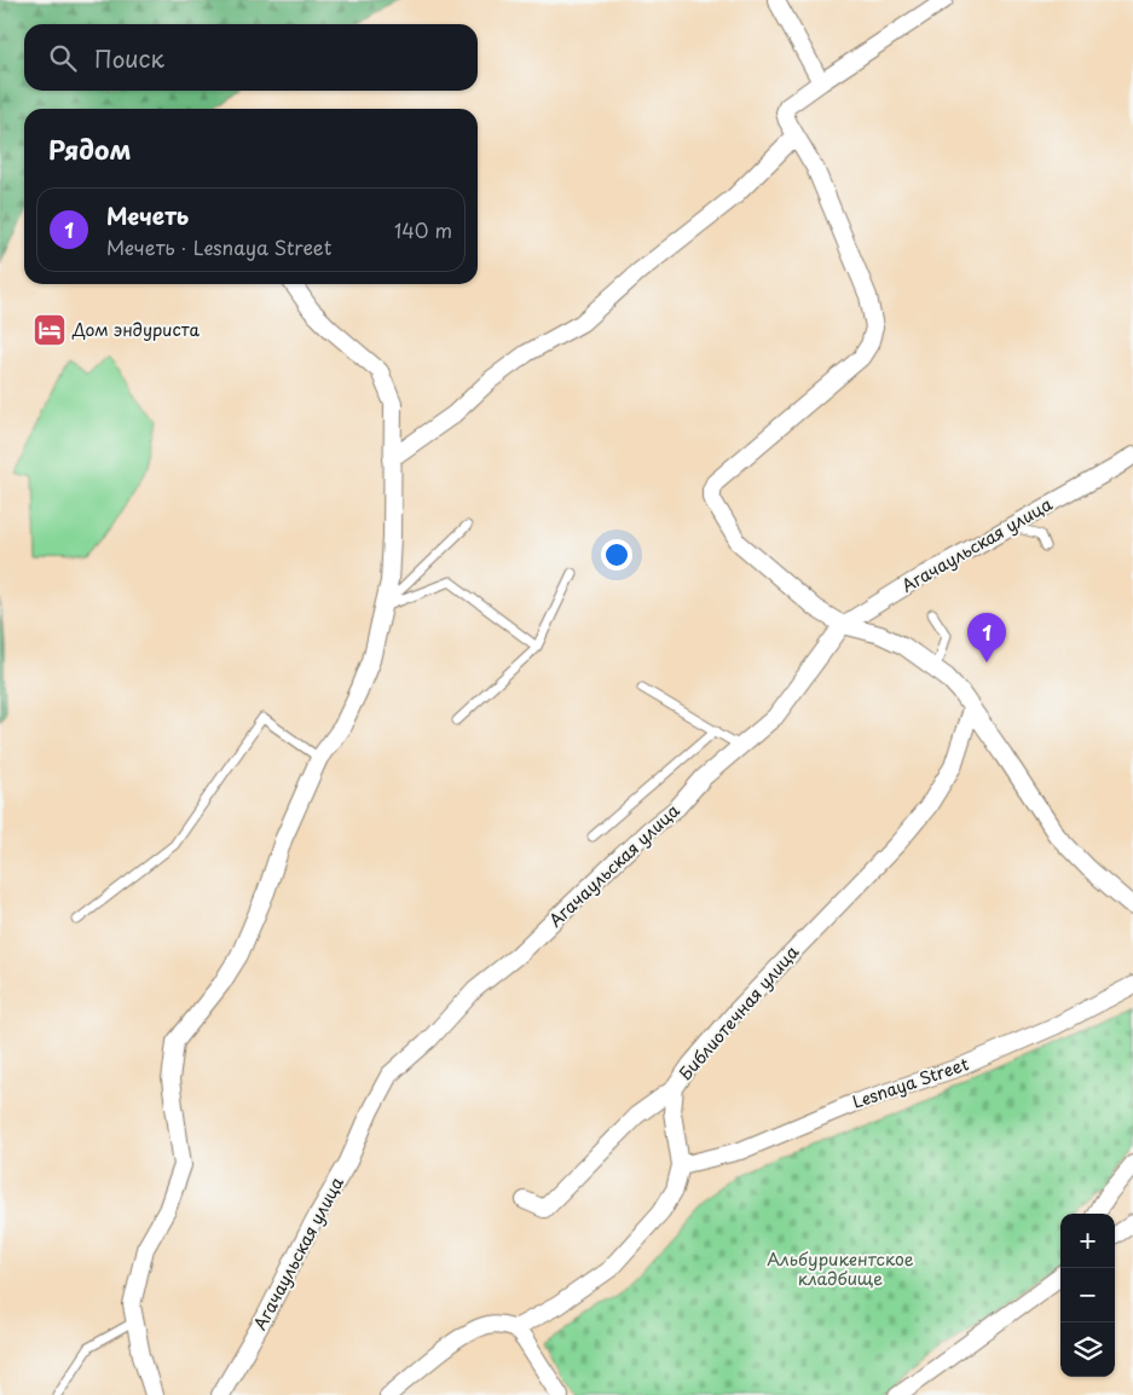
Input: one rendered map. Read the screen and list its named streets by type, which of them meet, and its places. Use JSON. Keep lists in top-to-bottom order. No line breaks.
{"streets":{"street":["Агачаульская улица","Библиотечная улица","Lesnaya Street"]},"crossings":[["Библиотечная улица","Lesnaya Street"]],"parks":["Альбурикентское кладбище"],"places":{"hotel":["Дом эндуриста"]},"page":{"search":"Поиск","heading":"Рядом","list":[{"mark":"1","name":"Мечеть","note":"Мечеть · Lesnaya Street","value":"140 m"}],"pins":"1","map_buttons":["+","−"]}}
